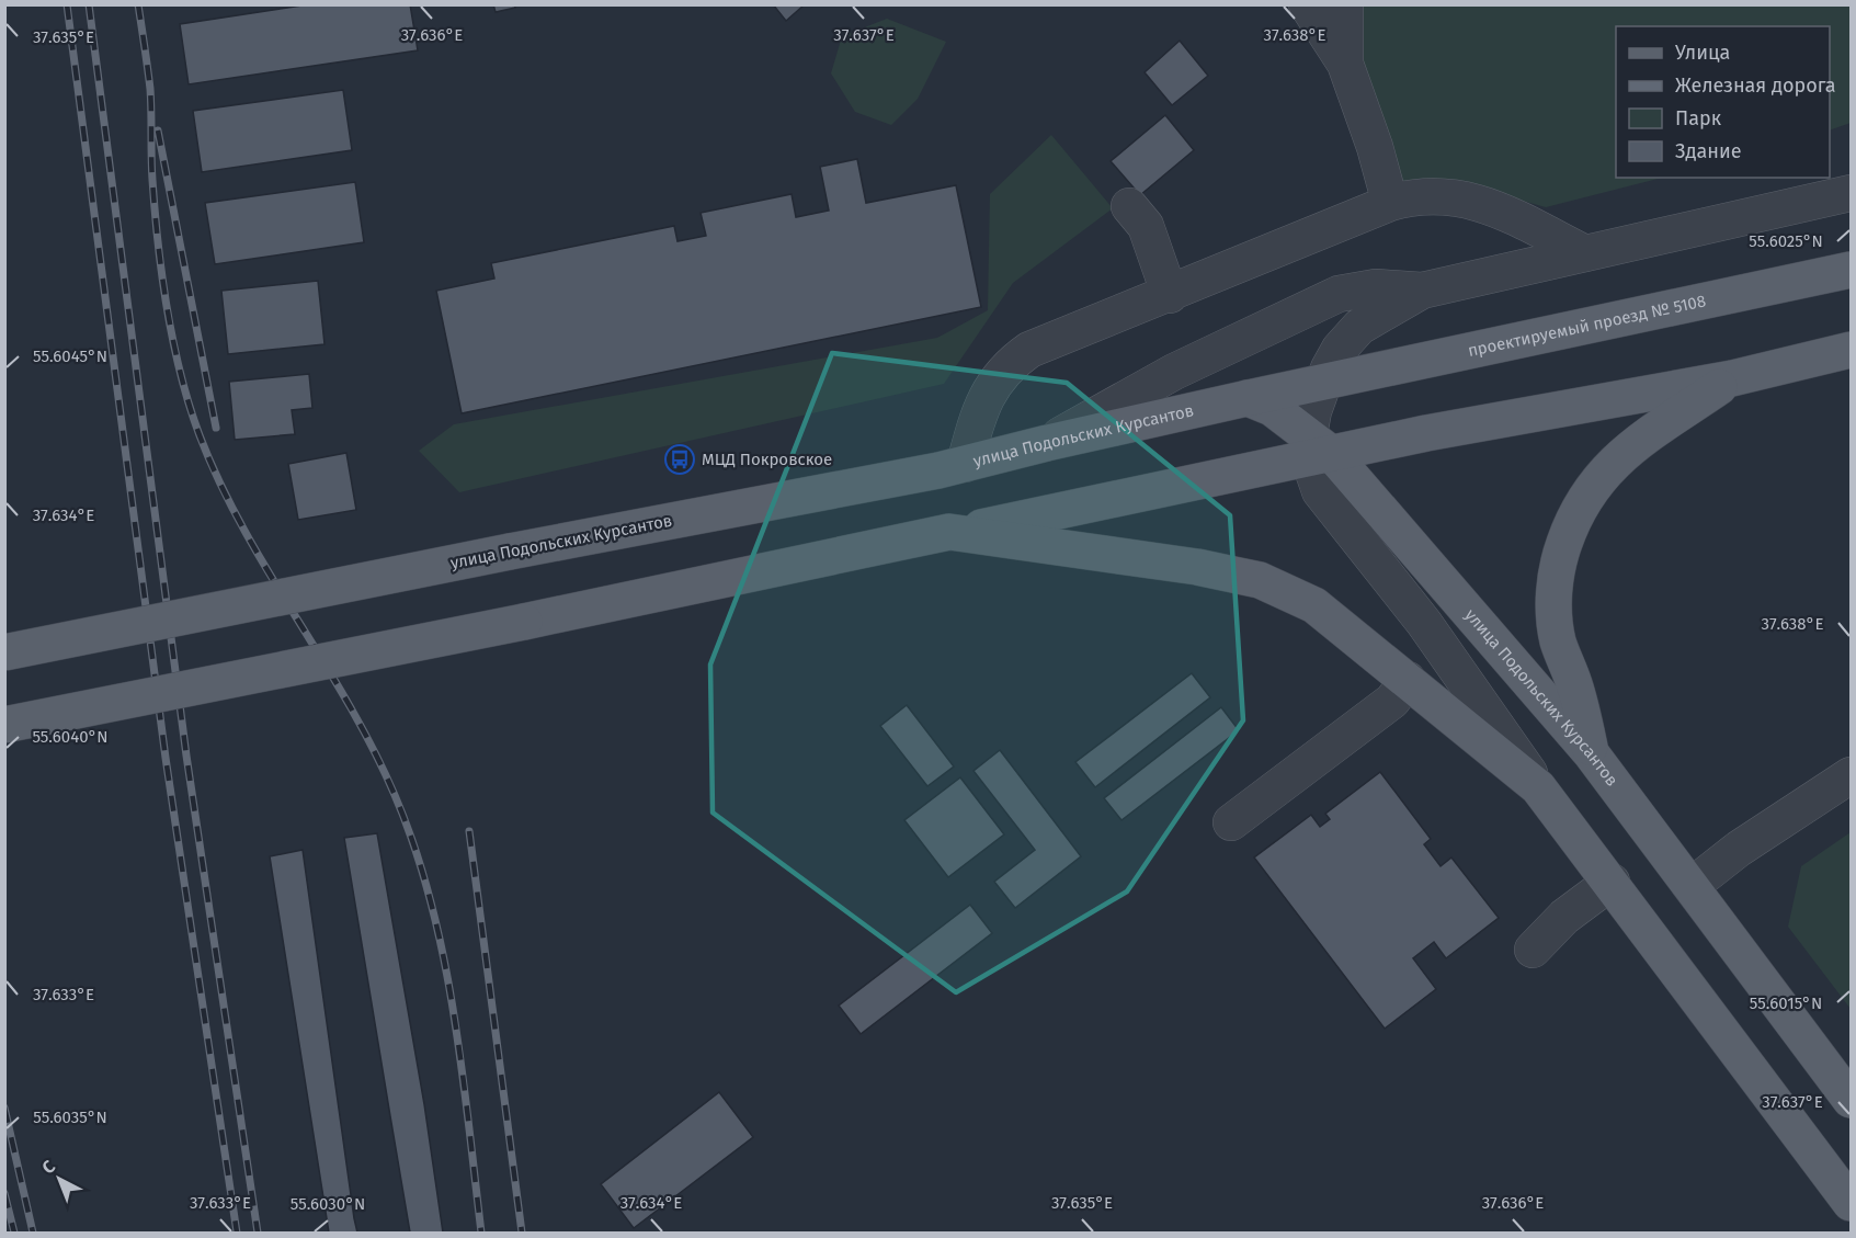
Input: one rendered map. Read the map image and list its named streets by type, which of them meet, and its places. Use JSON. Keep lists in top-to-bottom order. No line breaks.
{"streets":{"main road":["проектируемый проезд № 5108","улица Подольских Курсантов"]},"crossings":[["проектируемый проезд № 5108","улица Подольских Курсантов"]],"places":{"bus stop":["МЦД Покровское"]},"legend":["Улица","Железная дорога","Парк","Здание"],"north":"top left","coordinates":["37.637°E","37.636°E","37.638°E","37.635°E","55.6025°N","55.6045°N","37.634°E","55.6040°N","37.633°E","55.6015°N","55.6035°N","55.6030°N"]}
